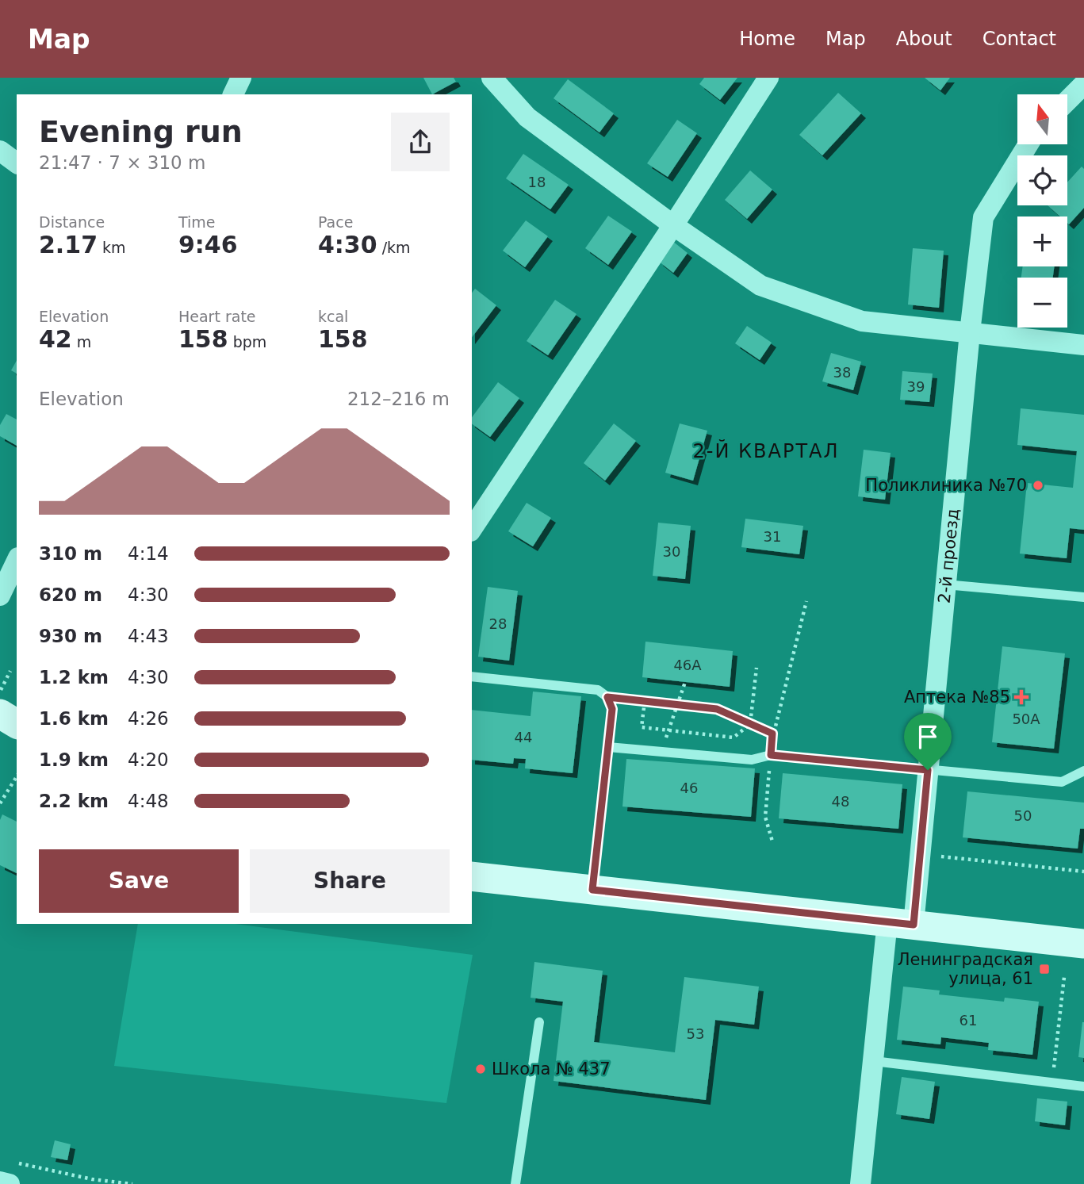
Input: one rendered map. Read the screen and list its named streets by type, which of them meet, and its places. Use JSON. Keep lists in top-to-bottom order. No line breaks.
{"streets":{"street":["2-й проезд"]},"districts":["2-Й КВАРТАЛ"],"places":{"other":["Поликлиника №70","Школа № 437"],"health":["Аптека №85"],"transit":["Ленинградская улица, 61"]},"house_numbers":["18","38","39","31","30","28","46А","50А","44","46","48","50","61","53"],"north":"top","page":{"header":"Map","nav":["Home","Map","About","Contact"],"map_buttons":["+","−"],"heading":["Evening run","21:47 · 7 × 310 m"],"stats":[["Distance","2.17 km"],["Time","9:46"],["Pace","4:30 /km"],["Elevation","42 m"],["Heart rate","158 bpm"],["kcal","158"]],"chart":["Elevation","212–216 m"],"list":[{"name":"310 m","note":"4:14"},{"name":"620 m","note":"4:30"},{"name":"930 m","note":"4:43"},{"name":"1.2 km","note":"4:30"},{"name":"1.6 km","note":"4:26"},{"name":"1.9 km","note":"4:20"},{"name":"2.2 km","note":"4:48"}],"buttons":["Save","Share"]}}
